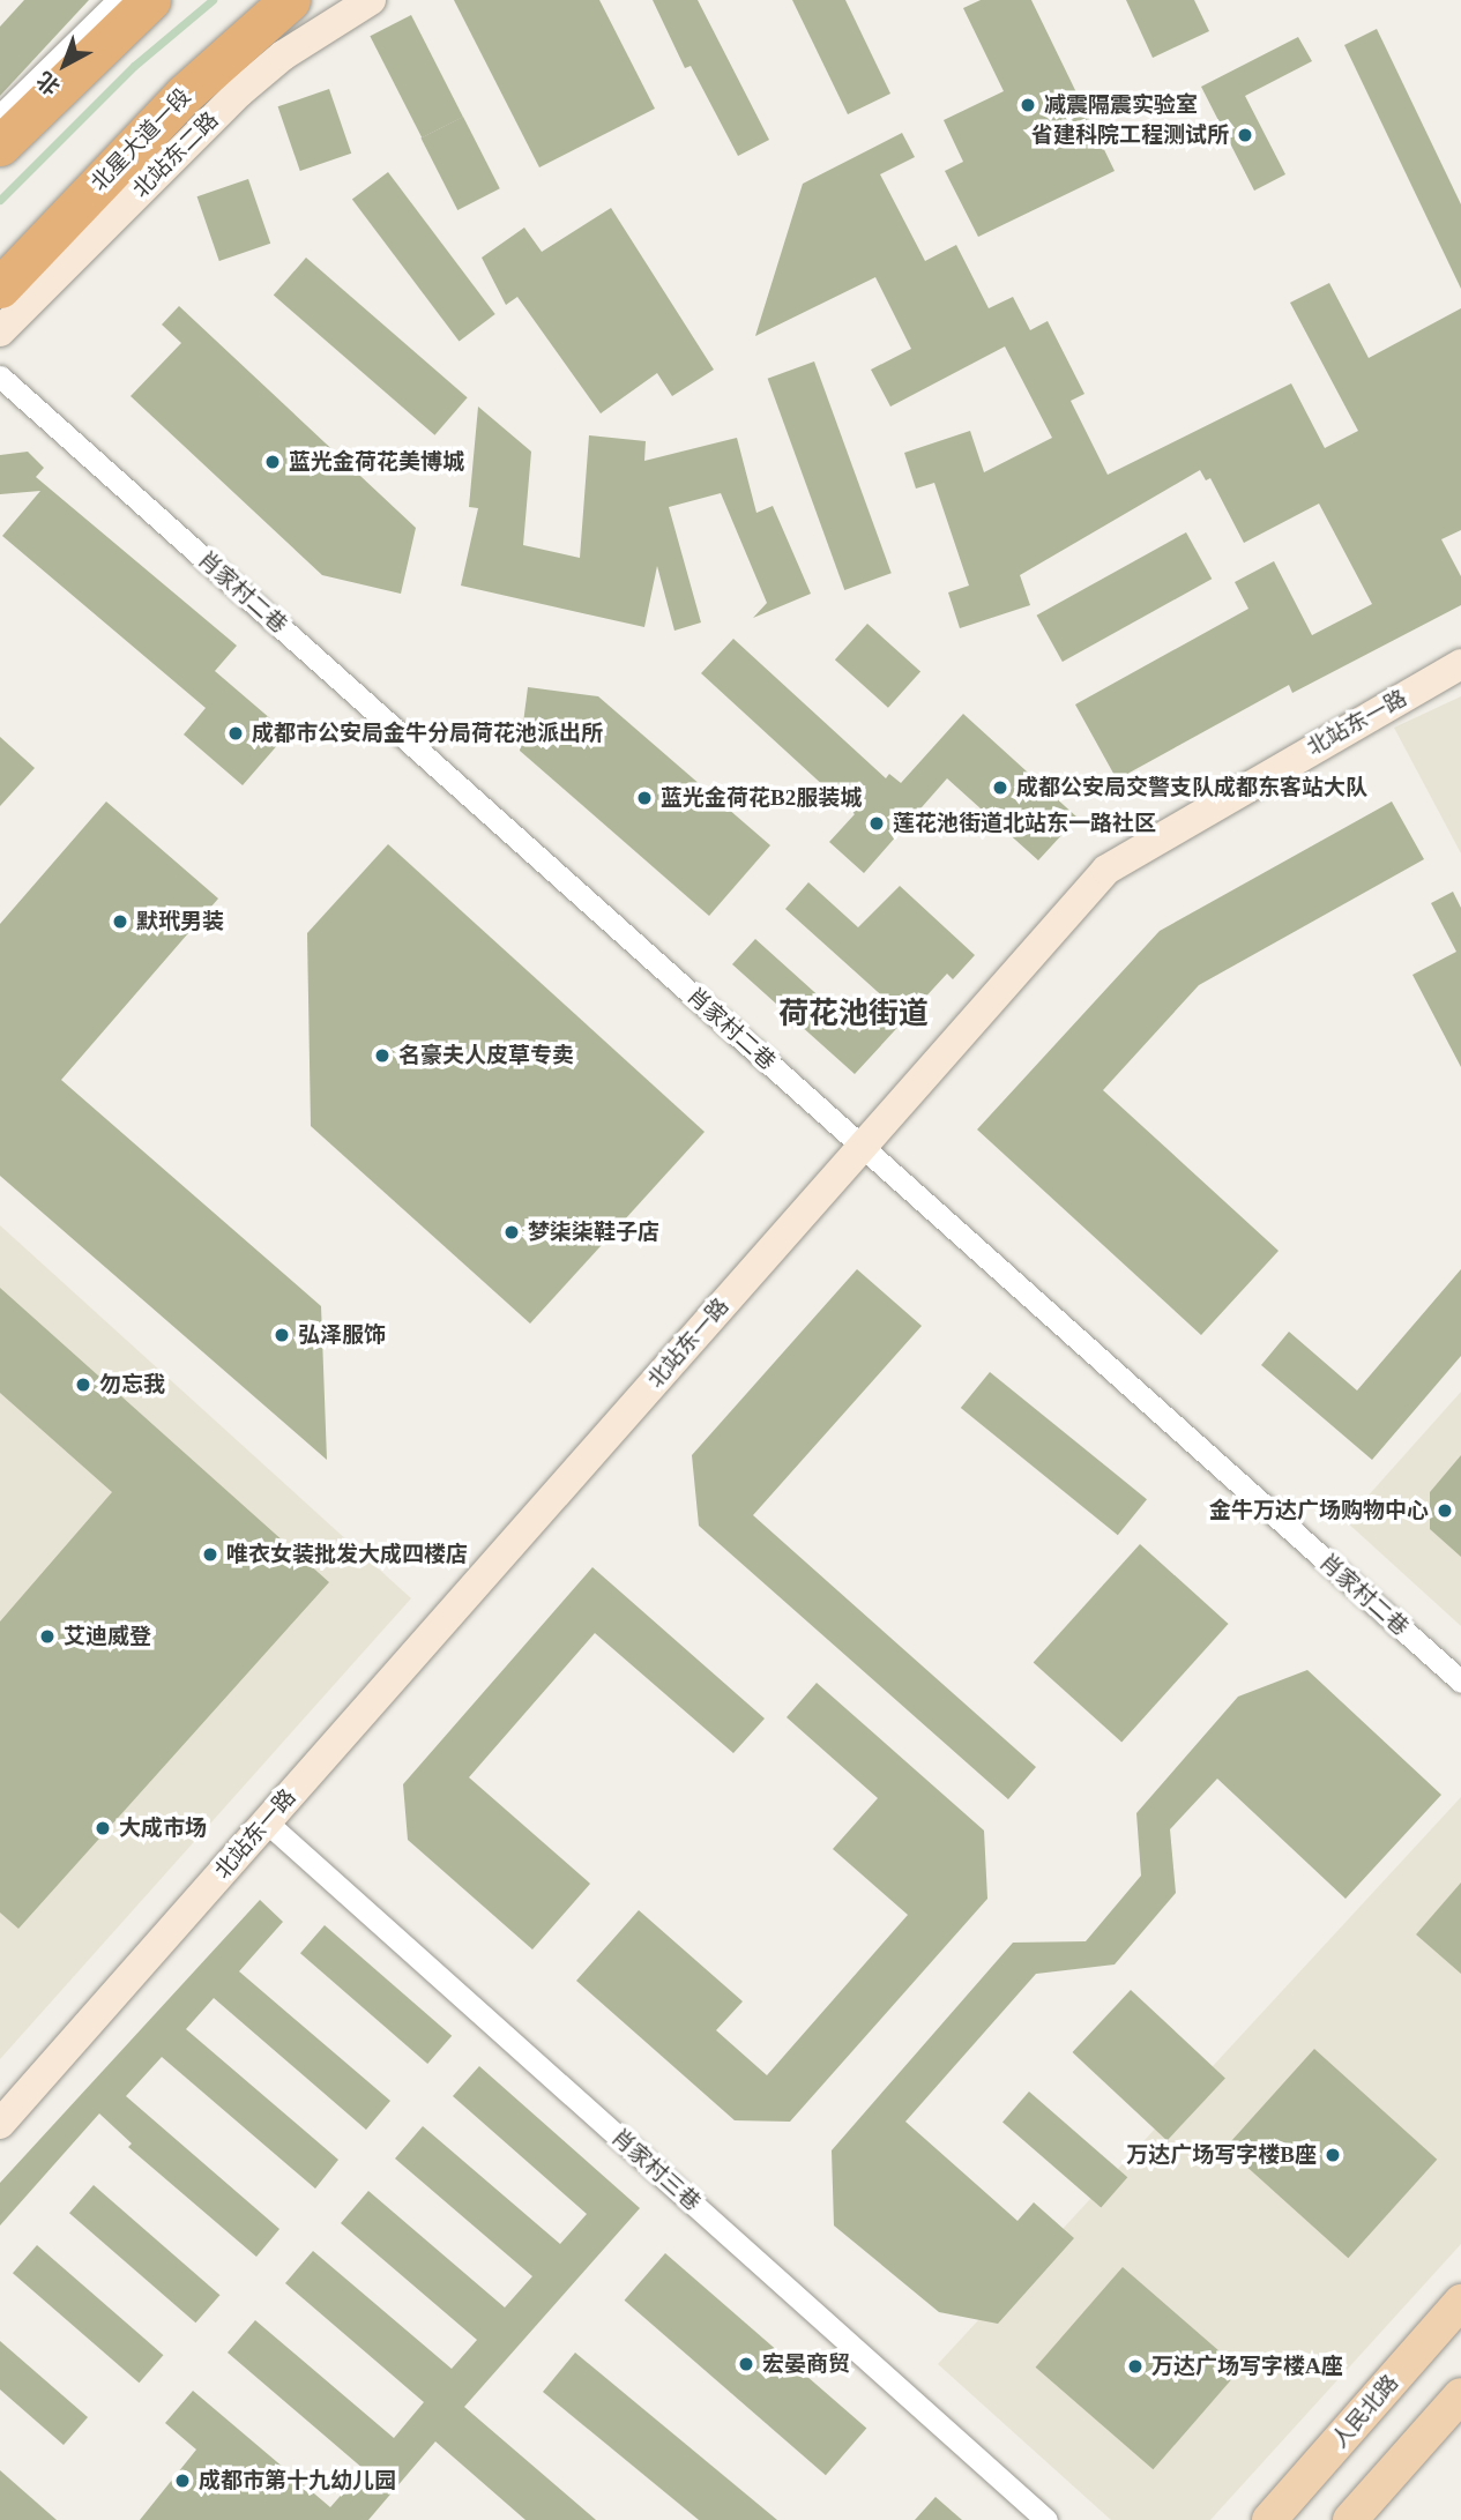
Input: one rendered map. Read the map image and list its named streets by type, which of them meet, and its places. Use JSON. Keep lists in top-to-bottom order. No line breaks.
{"streets":{"highway":["北星大道一段"],"main road":["人民北路"],"street":["北站东二路","肖家村二巷","北站东一路","肖家村三巷"]},"crossings":[["肖家村二巷","北站东一路"],["北站东一路","肖家村三巷"]],"districts":["荷花池街道"],"places":["减震隔震实验室","省建科院工程测试所","蓝光金荷花美博城","成都市公安局金牛分局荷花池派出所","成都公安局交警支队成都东客站大队","蓝光金荷花B2服装城","莲花池街道北站东一路社区","默玳男装","名豪夫人皮草专卖","梦柒柒鞋子店","弘泽服饰","勿忘我","金牛万达广场购物中心","唯衣女装批发大成四楼店","艾迪威登","大成市场","万达广场写字楼B座","宏晏商贸","万达广场写字楼A座","成都市第十九幼儿园"],"north":"bottom left"}
